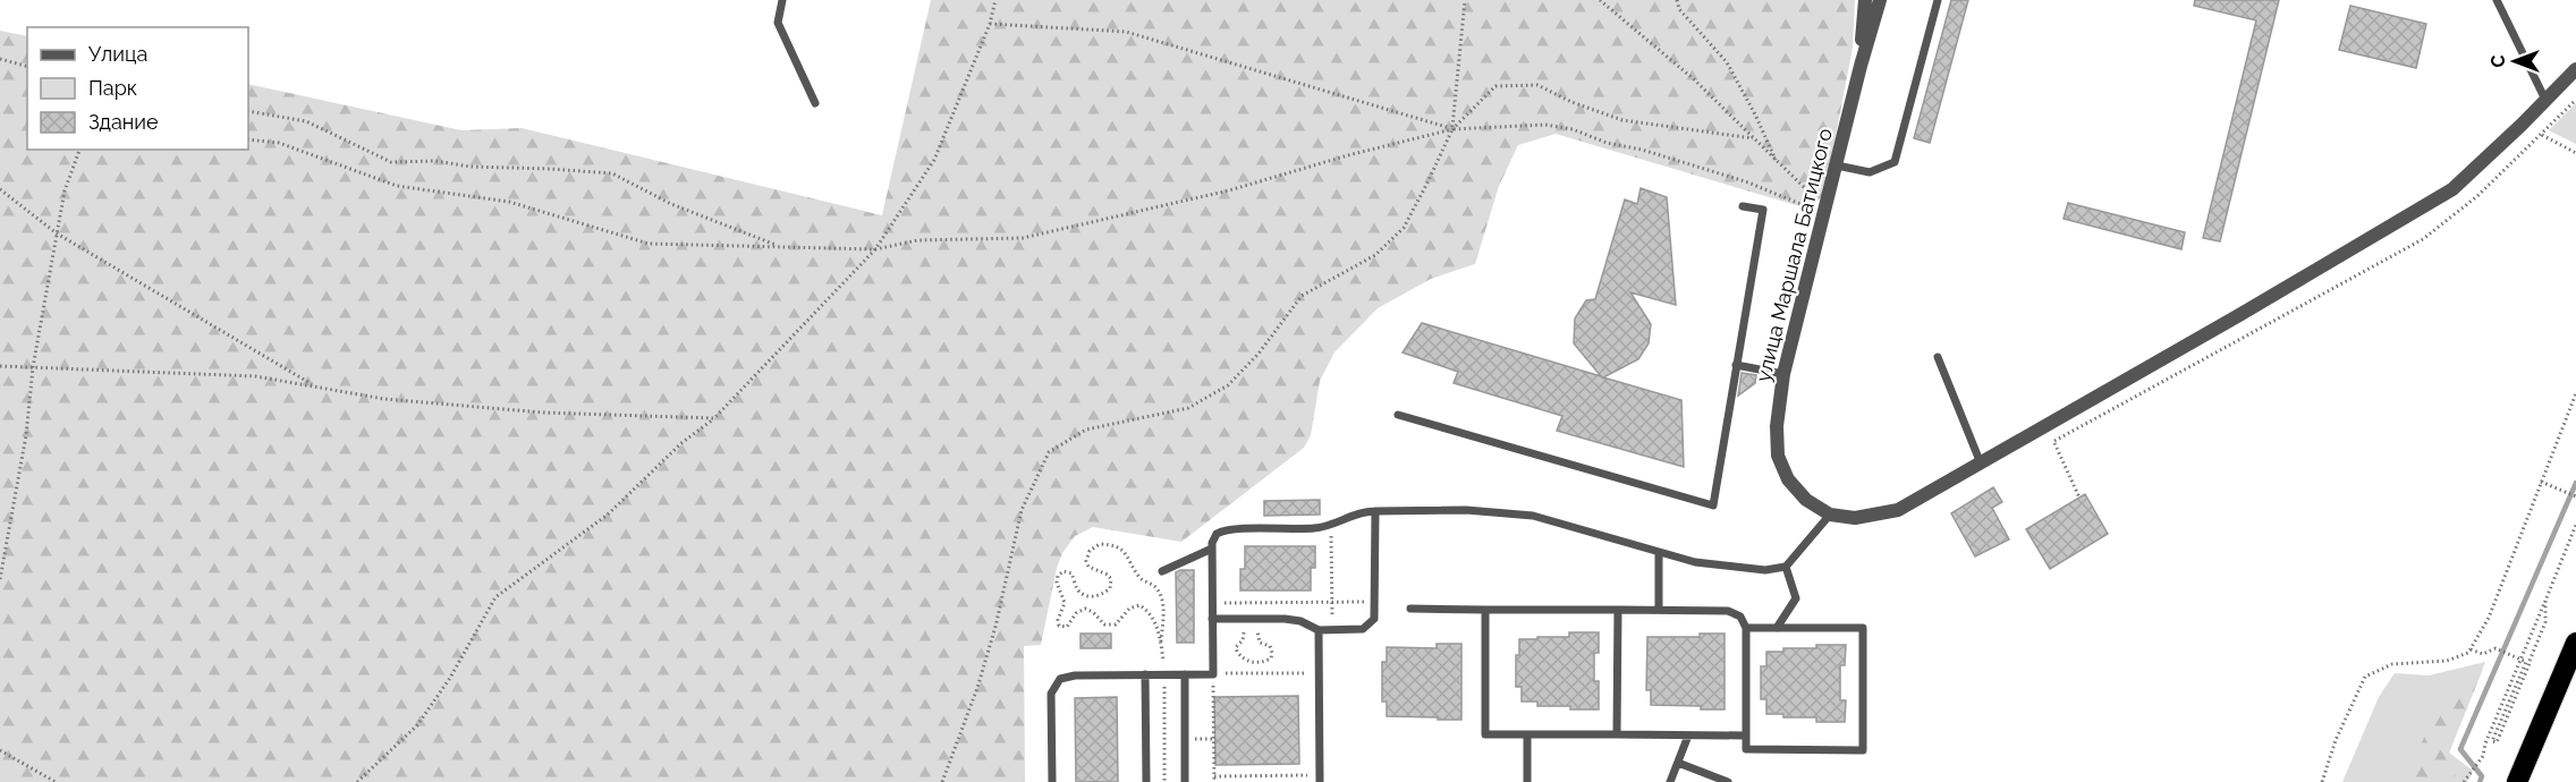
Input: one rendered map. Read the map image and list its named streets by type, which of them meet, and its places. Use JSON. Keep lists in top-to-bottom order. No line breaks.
{"streets":{"street":["улица Маршала Батицкого"]},"legend":["Улица","Парк","Здание"],"north":"left"}
